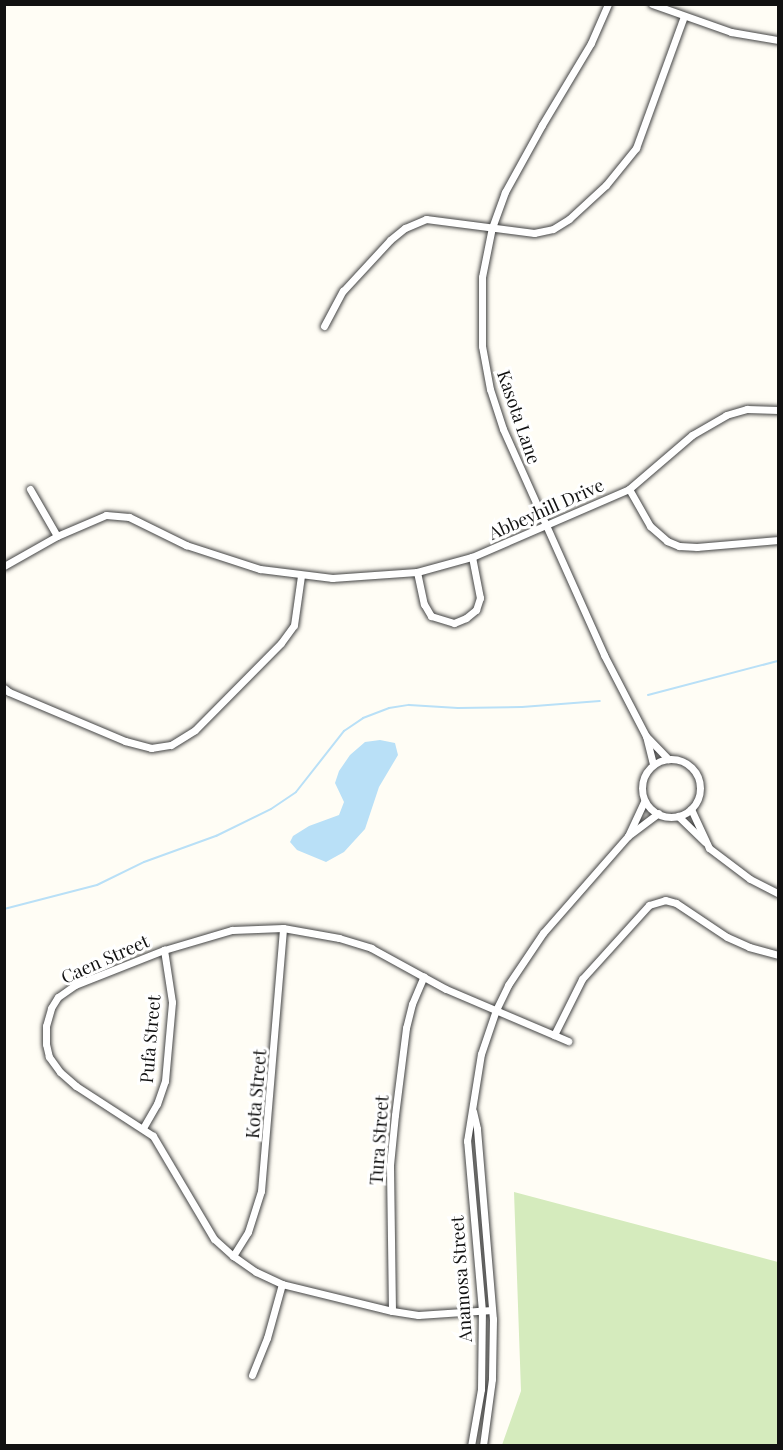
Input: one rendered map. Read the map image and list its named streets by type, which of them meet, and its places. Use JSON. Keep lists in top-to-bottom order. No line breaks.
{"streets":{"street":["Kasota Lane","Abbeyhill Drive","Caen Street","Pufa Street","Kota Street","Tura Street","Anamosa Street"]},"crossings":[["Kasota Lane","Abbeyhill Drive"],["Kasota Lane","Anamosa Street"],["Caen Street","Pufa Street"],["Caen Street","Kota Street"],["Caen Street","Tura Street"],["Caen Street","Anamosa Street"]]}
